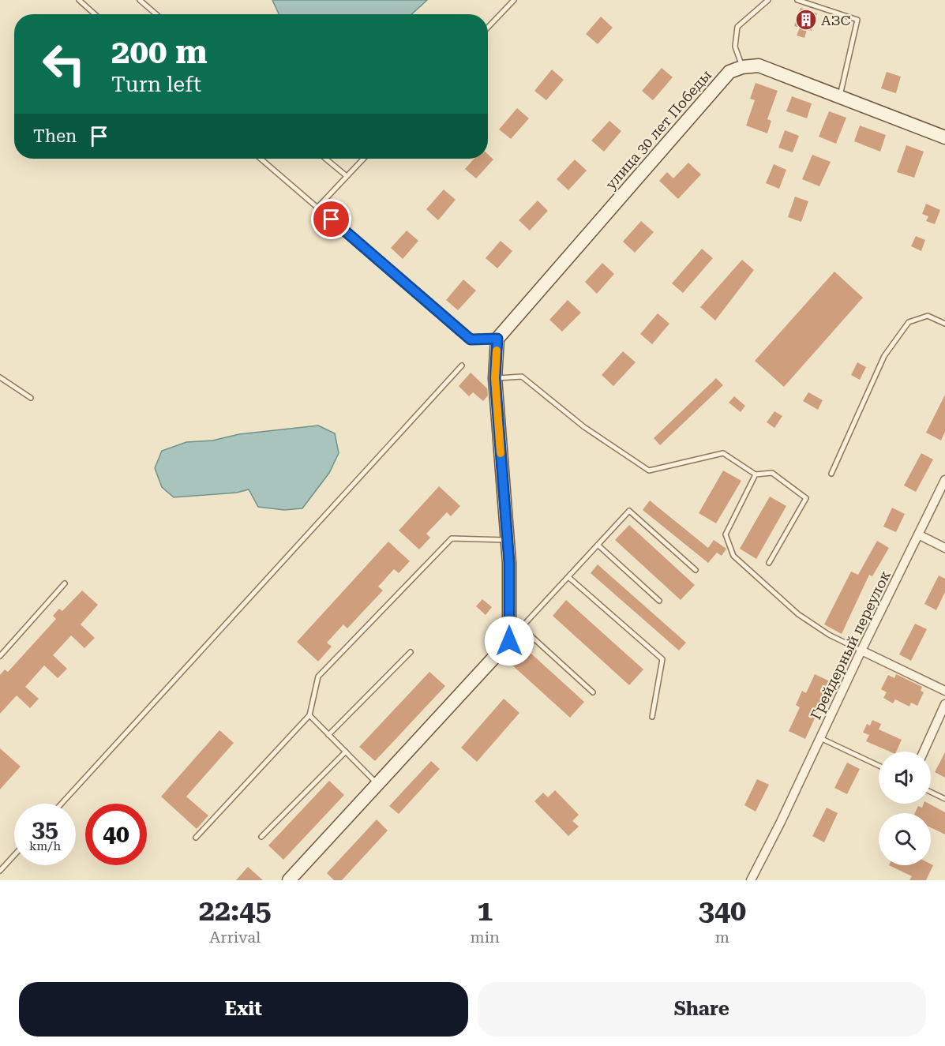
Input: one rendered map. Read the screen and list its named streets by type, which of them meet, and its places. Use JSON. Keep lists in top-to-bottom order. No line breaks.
{"streets":{"street":["улица 30 лет Победы","Грейдерный переулок"]},"places":{"building":["АЗС"]},"page":{"turn":["200 m","Turn left"],"then":"Then","speed":"35 km/h","limit":"40","eta":["22:45","Arrival","1","min","340","m"],"buttons":["Exit","Share"]}}
